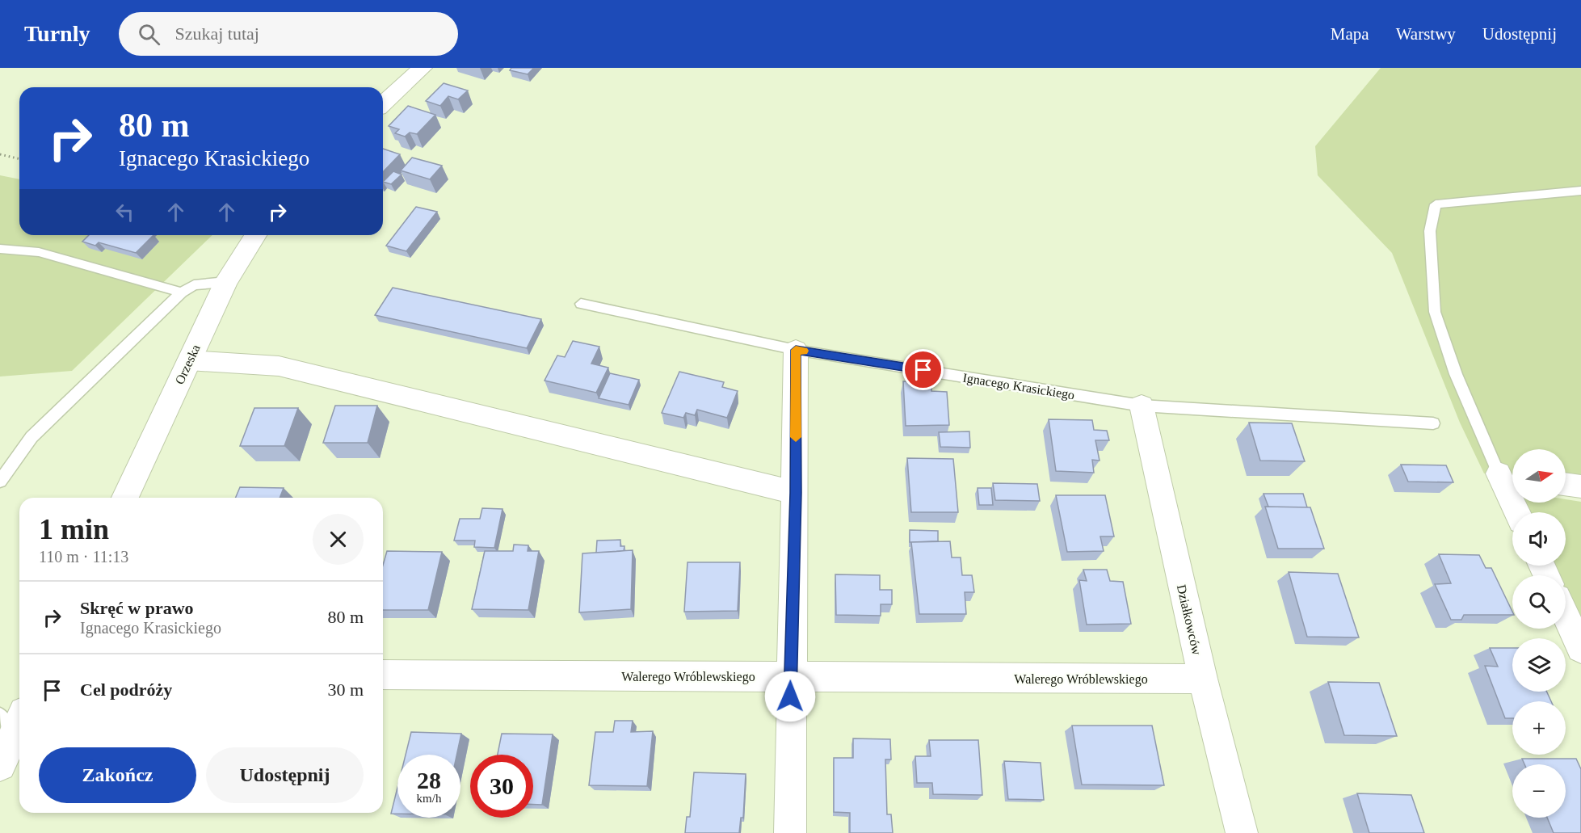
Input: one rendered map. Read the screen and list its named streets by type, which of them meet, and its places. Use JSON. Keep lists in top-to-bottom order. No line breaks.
{"streets":{"street":["Orzeska","Działkowców","Walerego Wróblewskiego"],"lane":["Ignacego Krasickiego"]},"crossings":[["Ignacego Krasickiego","Działkowców"],["Działkowców","Walerego Wróblewskiego"]],"north":"right","page":{"header":"Turnly","search":"Szukaj tutaj","nav":["Mapa","Warstwy","Udostępnij"],"turn":["80 m","Ignacego Krasickiego"],"map_buttons":["+","−"],"heading":["1 min","110 m · 11:13"],"list":[{"name":"Skręć w prawo","note":"Ignacego Krasickiego","value":"80 m"},{"name":"Cel podróży","value":"30 m"}],"buttons":["Zakończ","Udostępnij"],"speed":"28 km/h","limit":"30"}}
